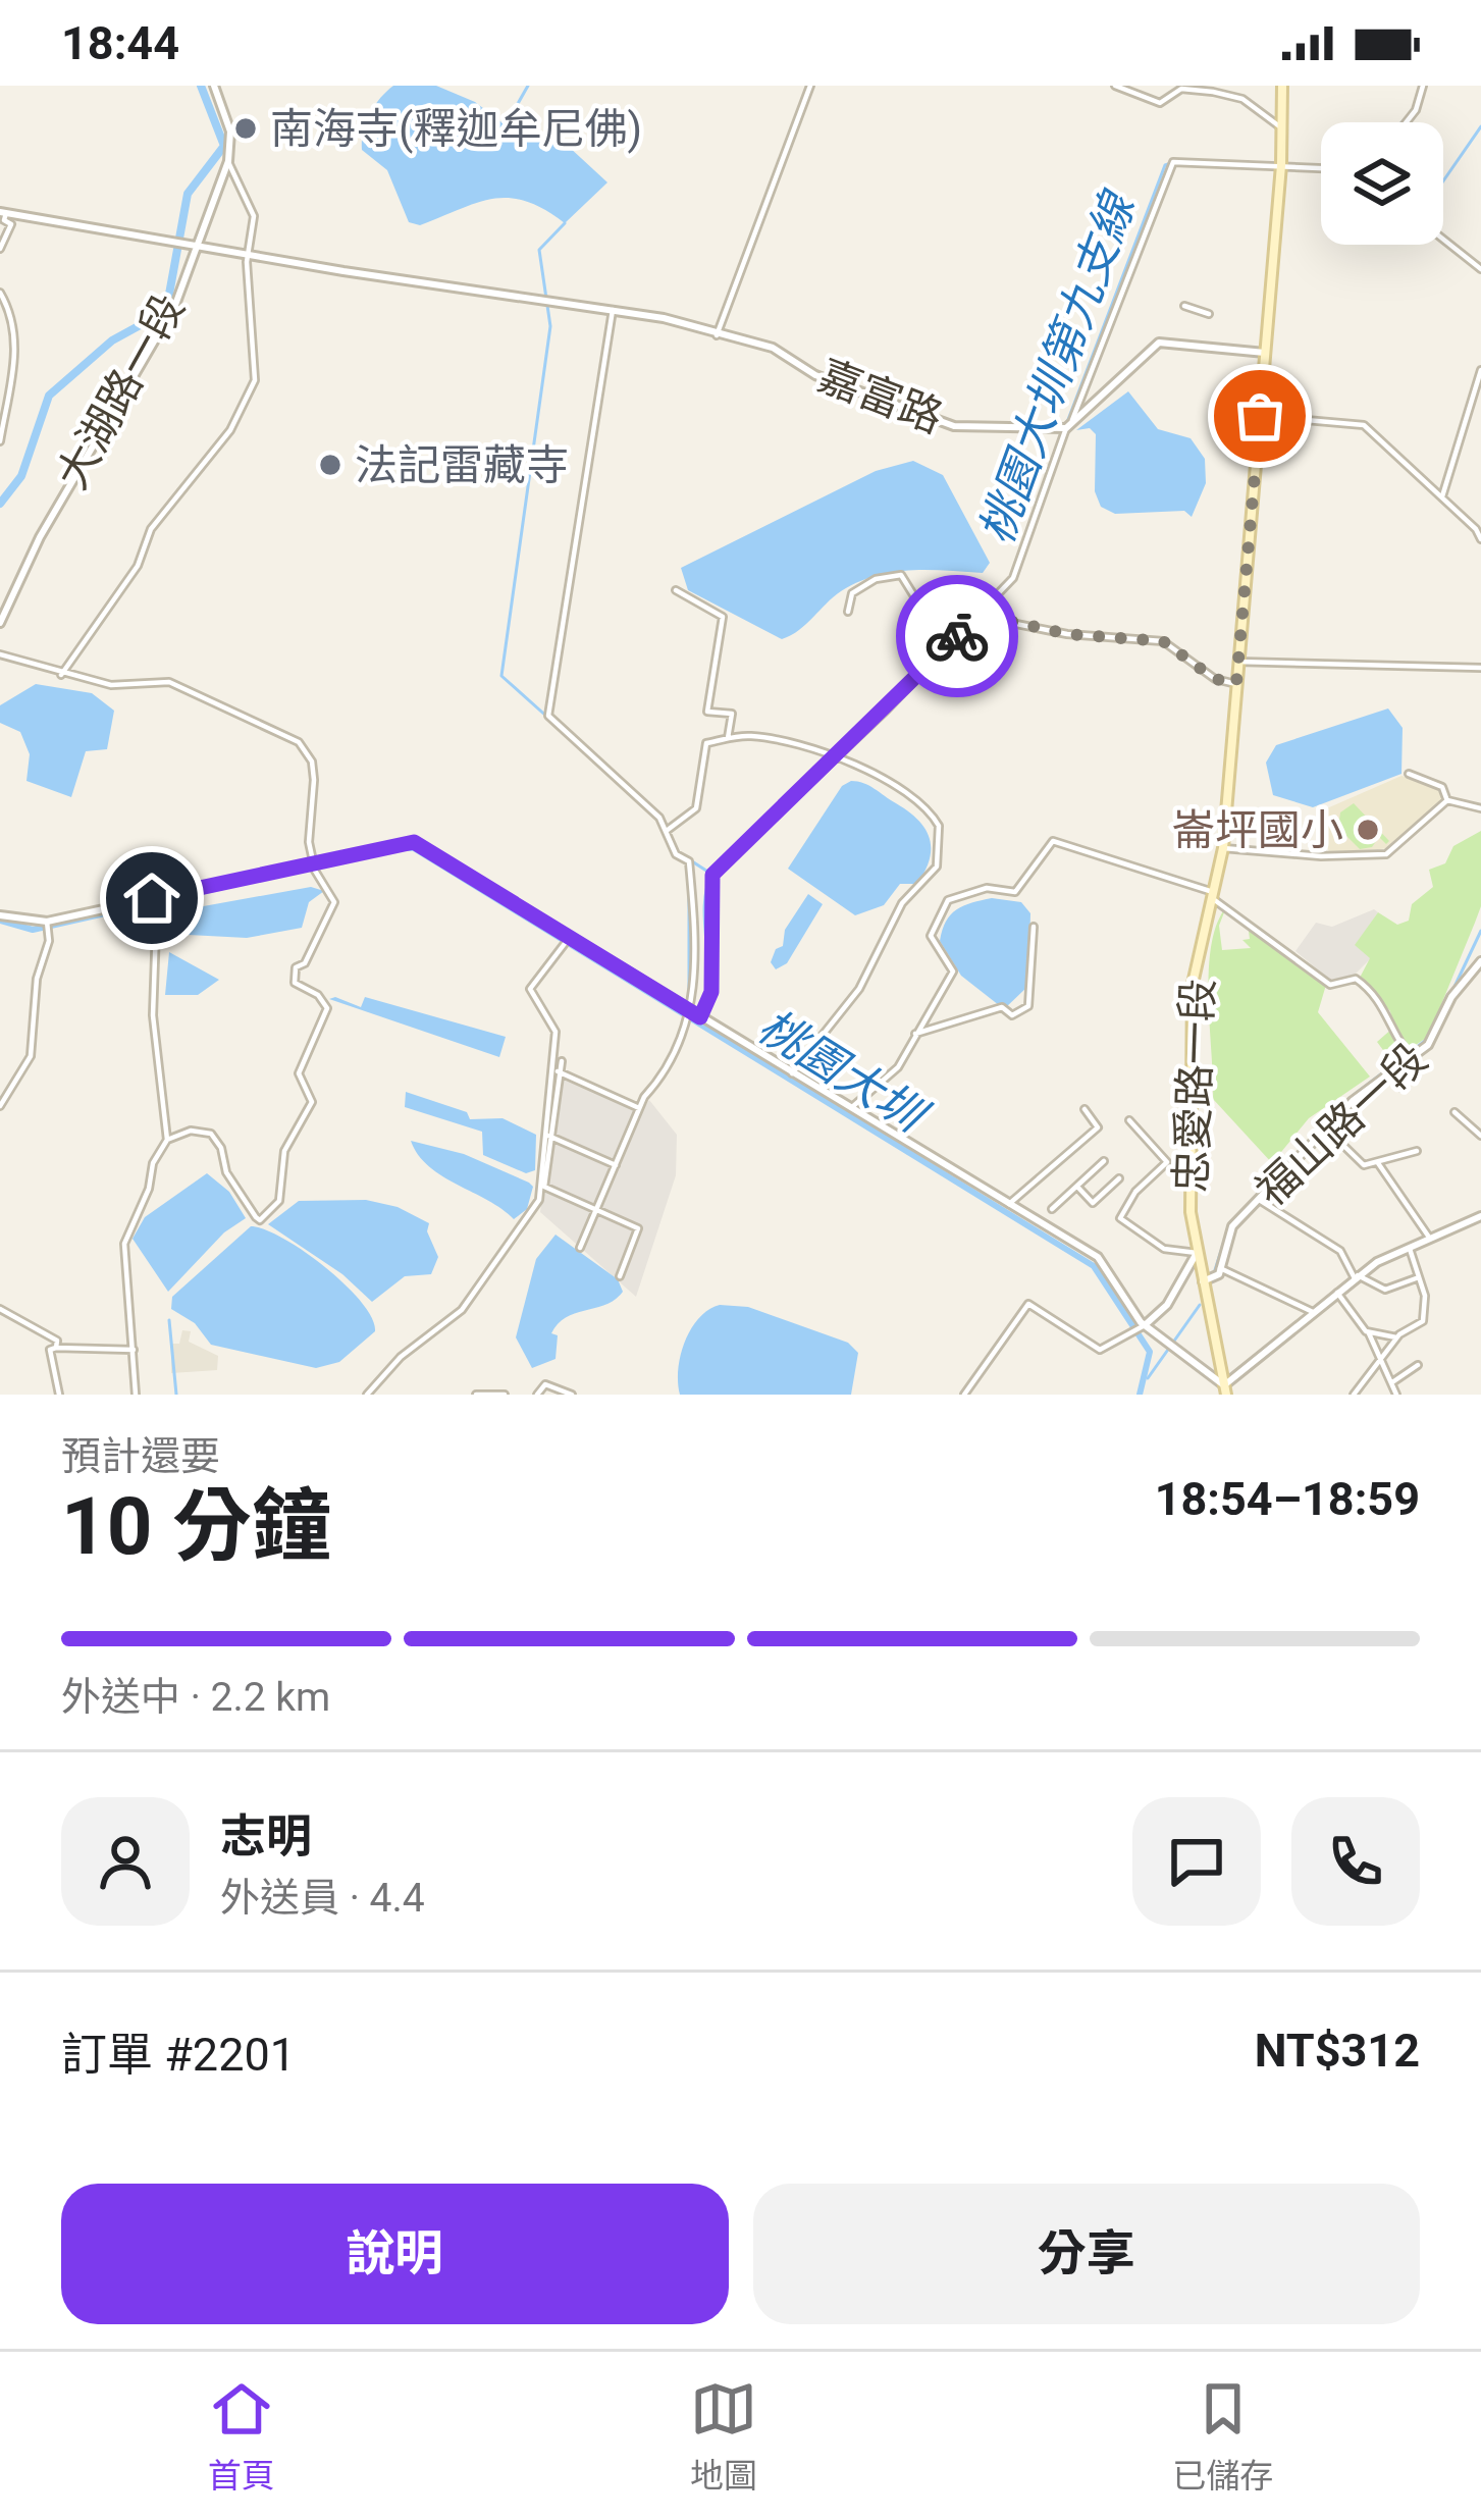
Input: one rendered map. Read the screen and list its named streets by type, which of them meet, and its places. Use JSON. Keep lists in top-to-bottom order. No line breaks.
{"streets":{"main road":["忠愛路一段"],"street":["大湖路一段","嘉富路","福山路一段"]},"crossings":[["大湖路一段","嘉富路"],["忠愛路一段","福山路一段"]],"water":["桃園大圳第九支線","桃園大圳"],"places":["南海寺(釋迦牟尼佛)","法記雷藏寺","崙坪國小"],"page":{"status":"18:44","heading":["10 分鐘","預計還要","18:54–18:59"],"panel":["志明","外送員 · 4.4","訂單 #2201","NT$312"],"bar":"外送中 · 2.2 km","buttons":["說明","分享"],"tabs":["首頁","地圖","已儲存"]}}
